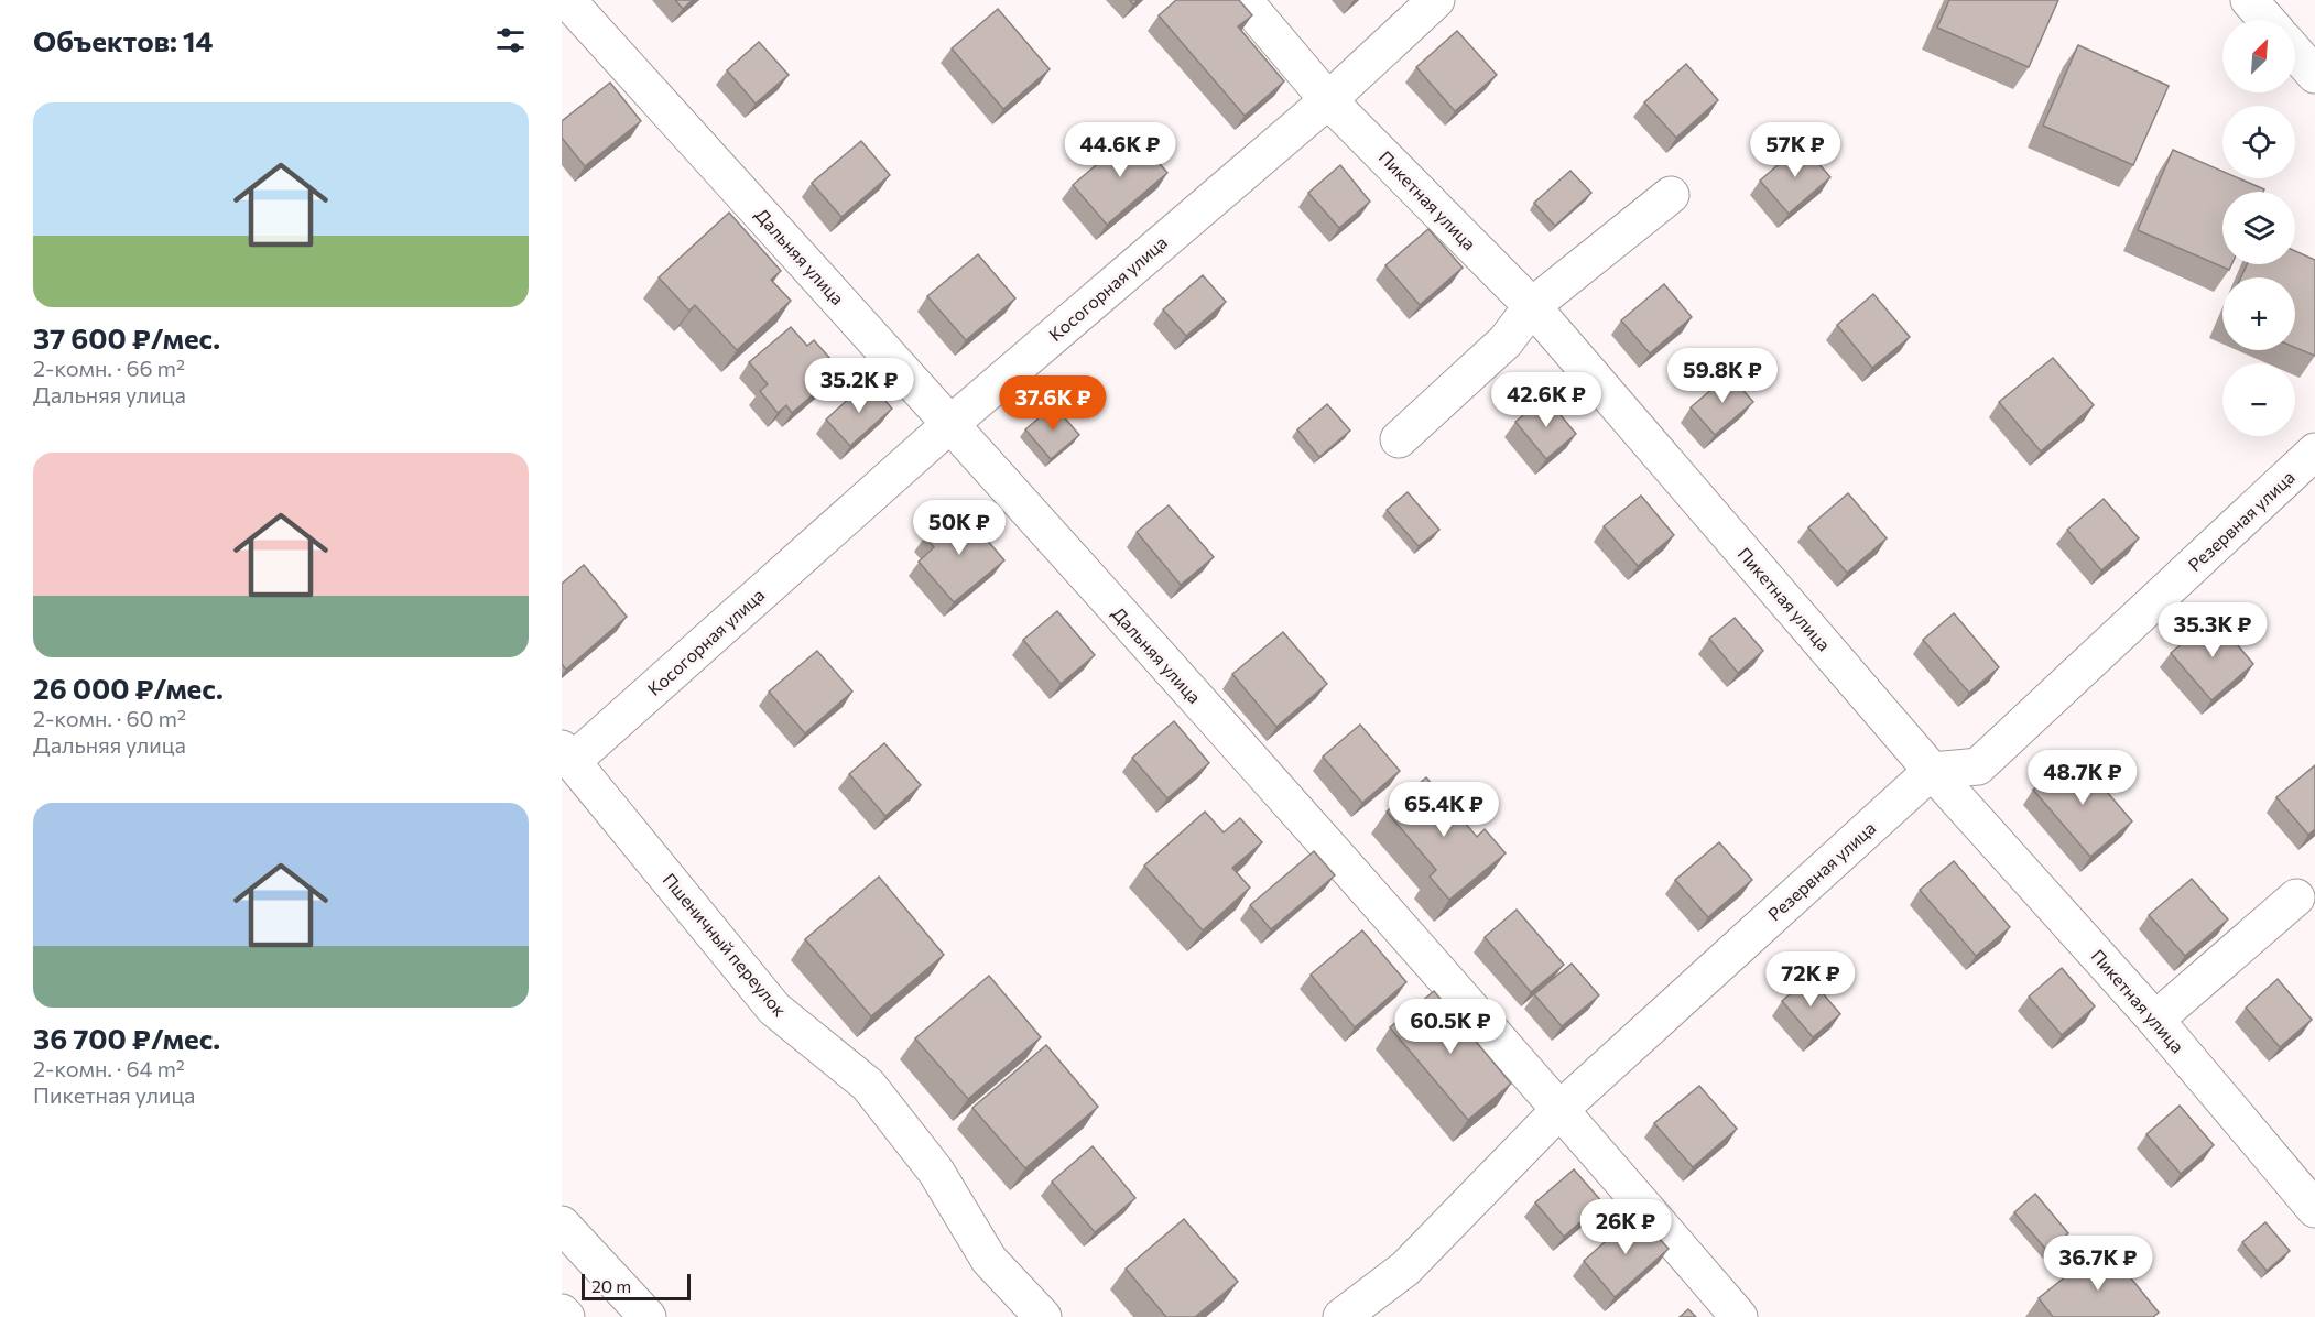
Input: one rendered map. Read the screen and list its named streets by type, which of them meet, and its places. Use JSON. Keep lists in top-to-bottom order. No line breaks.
{"streets":{"street":["Пикетная улица","Дальняя улица","Косогорная улица","Резервная улица","Пшеничный переулок"]},"crossings":[["Пикетная улица","Косогорная улица"],["Пикетная улица","Резервная улица"],["Дальняя улица","Косогорная улица"],["Дальняя улица","Резервная улица"],["Косогорная улица","Пшеничный переулок"]],"scale_bar":"20 m","north":"top right","page":{"heading":"Объектов: 14","map_buttons":["+","−"],"list":[{"name":"37 600 ₽/мес.","note":"2-комн. · 66 m² · Дальняя улица"},{"name":"26 000 ₽/мес.","note":"2-комн. · 60 m² · Дальняя улица"},{"name":"36 700 ₽/мес.","note":"2-комн. · 64 m² · Пикетная улица"}],"price":["44.6K ₽","57K ₽","59.8K ₽","35.2K ₽","42.6K ₽","37.6K ₽","50K ₽","35.3K ₽","48.7K ₽","65.4K ₽","72K ₽","60.5K ₽","26K ₽","36.7K ₽"],"scale":"20 m"}}
